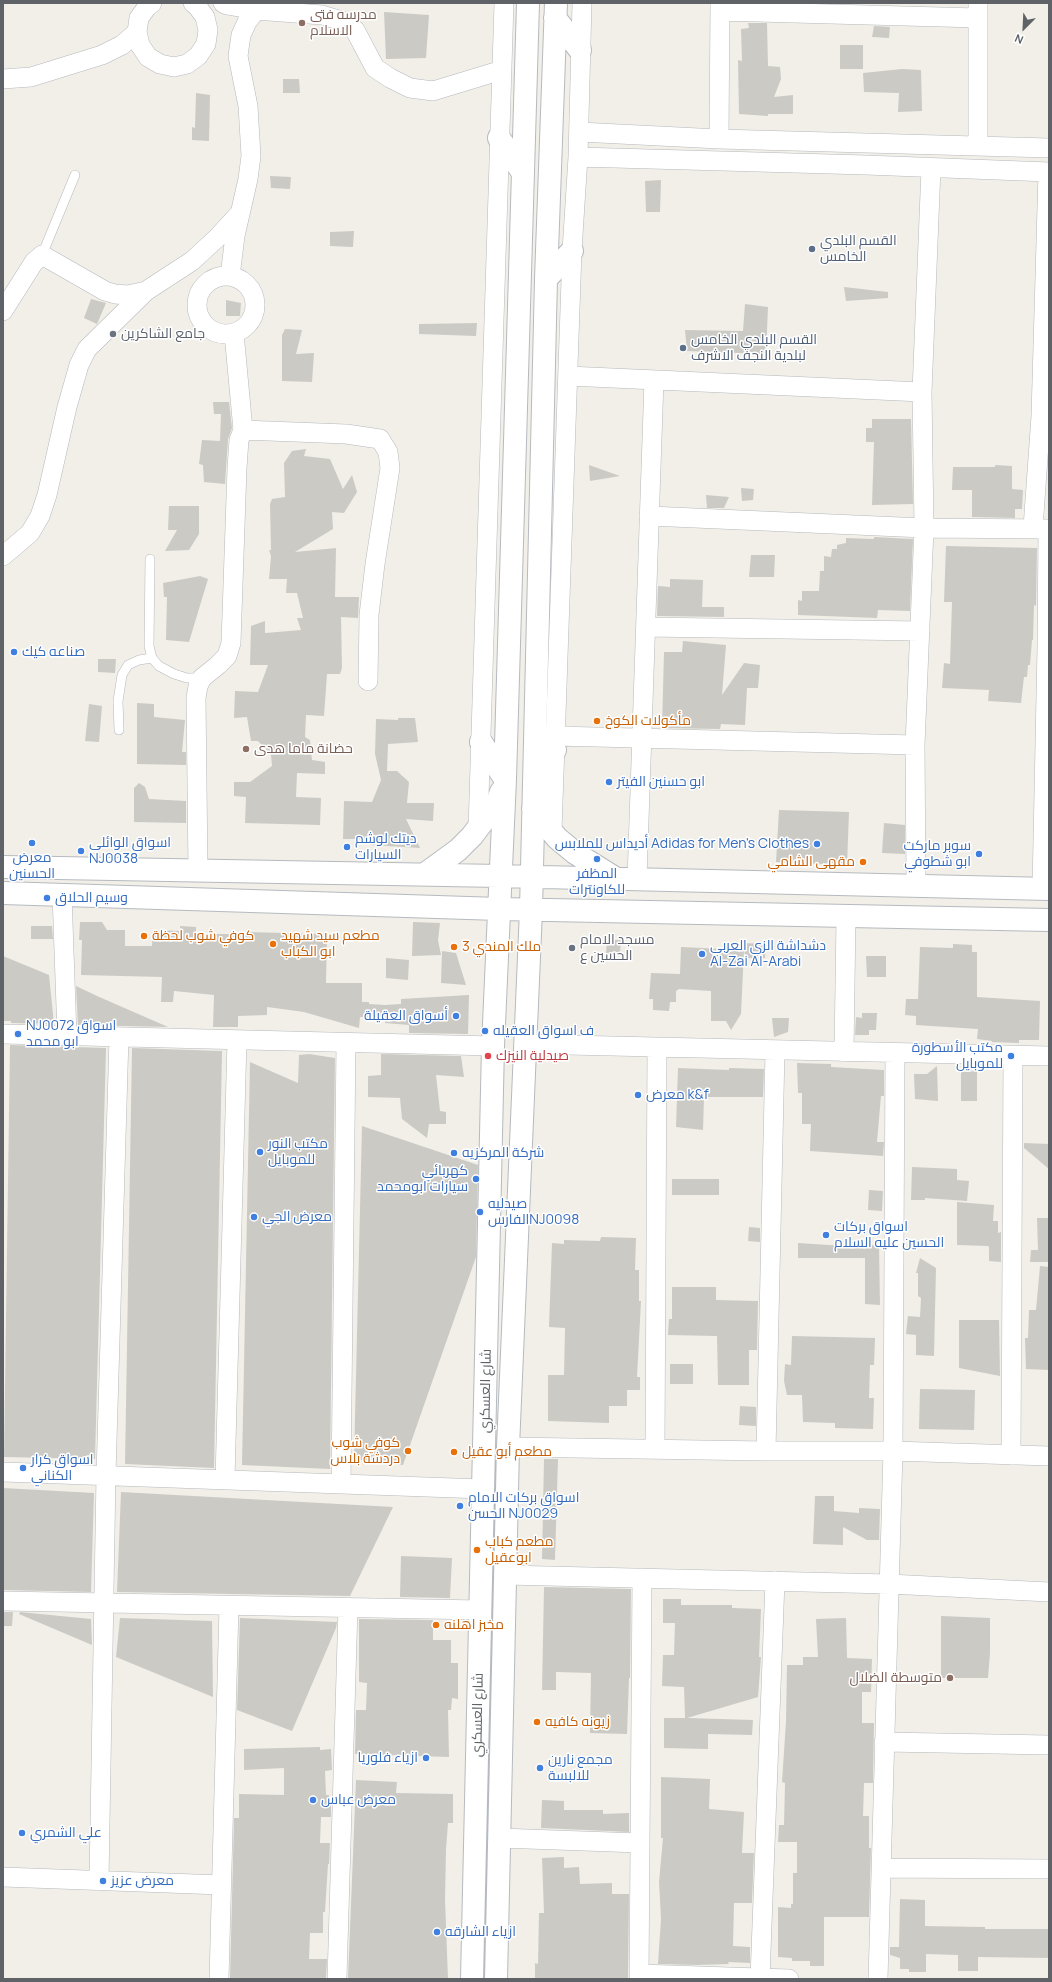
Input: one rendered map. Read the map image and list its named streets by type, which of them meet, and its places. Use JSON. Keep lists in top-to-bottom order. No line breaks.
{"streets":{"main road":["شارع العسكري"]},"places":["مدرسه فتى الاسلام","القسم البلدي الخامس","جامع الشاكرين","القسم البلدي الخامس لبلدية النجف الاشرف","صناعه كيك","مأكولات الكوخ","حضانة ماما هدى","ابو حسنين الفيتر","معرض الحسنين","أديداس للملابس Adidas for Men's Clothes","ديتك لوشم السيارات","اسواق الوائلی NJ0038","سوبر ماركت ابو شطوفي","المظفر للكاونترات","مقهى الشامي","وسيم الحلاق","كوفي شوب لحظة","مطعم سيد شهيد ابو الكباب","ملك المندي 3","مسجد الامام الحسين ع","دشداشة الزي العربي Al-Zai Al-Arabi","أسواق العقيلة","ف اسواق العقيله","NJ0072 اسواق ابو محمد","صيدلية النيزك","مكتب الأسطورة للموبايل","معرض k&f","مكتب النور للموبايل","شركة المركزيه","كهربائي سيارات ابومحمد","صيدليه الفارسNJ0098","معرض الجي","اسواق بركات الحسين عليه السلام","كوفي شوب دردشة بلاس","مطعم أبو عقيل","اسواق كرار الكناني","اسواق بركات الامام الحسن NJ0029","مطعم كباب ابوعقيل","مخبز اهلنه","متوسطة الضلال","زيونه كافيه","ازياء فلوريا","مجمع نارين للالبسة","معرض عباس","علي الشمري","معرض عزيز","ازياء الشارقه"],"north":"bottom left"}
